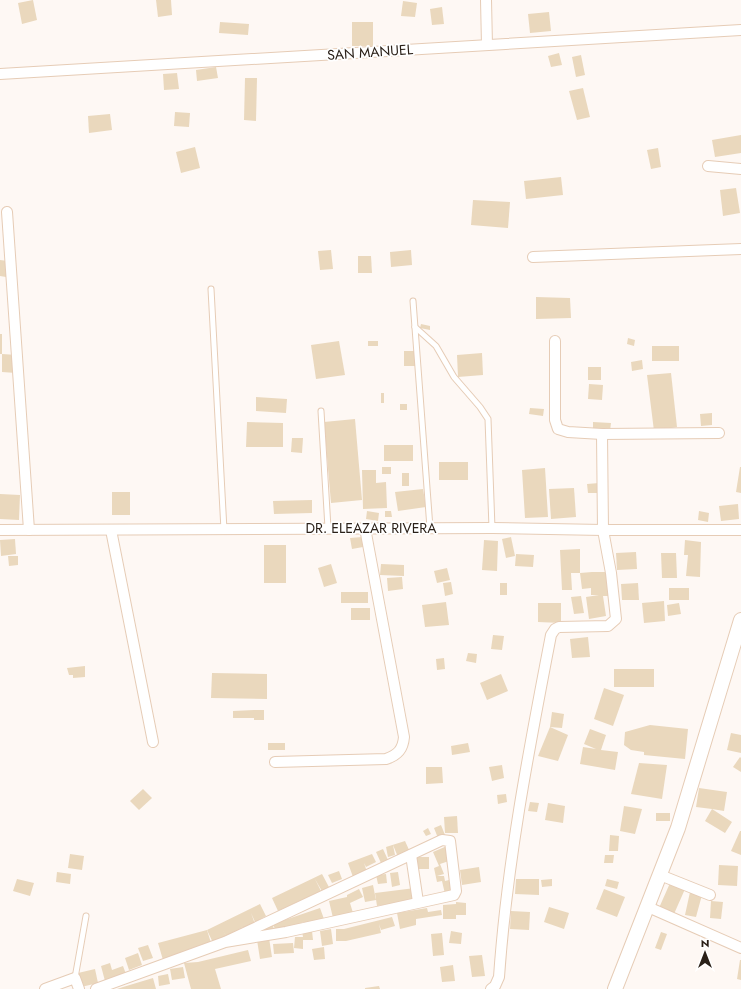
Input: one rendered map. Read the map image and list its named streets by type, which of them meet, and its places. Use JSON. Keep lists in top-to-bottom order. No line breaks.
{"streets":{"street":["SAN MANUEL","DR. ELEAZAR RIVERA"]},"north":"top"}
